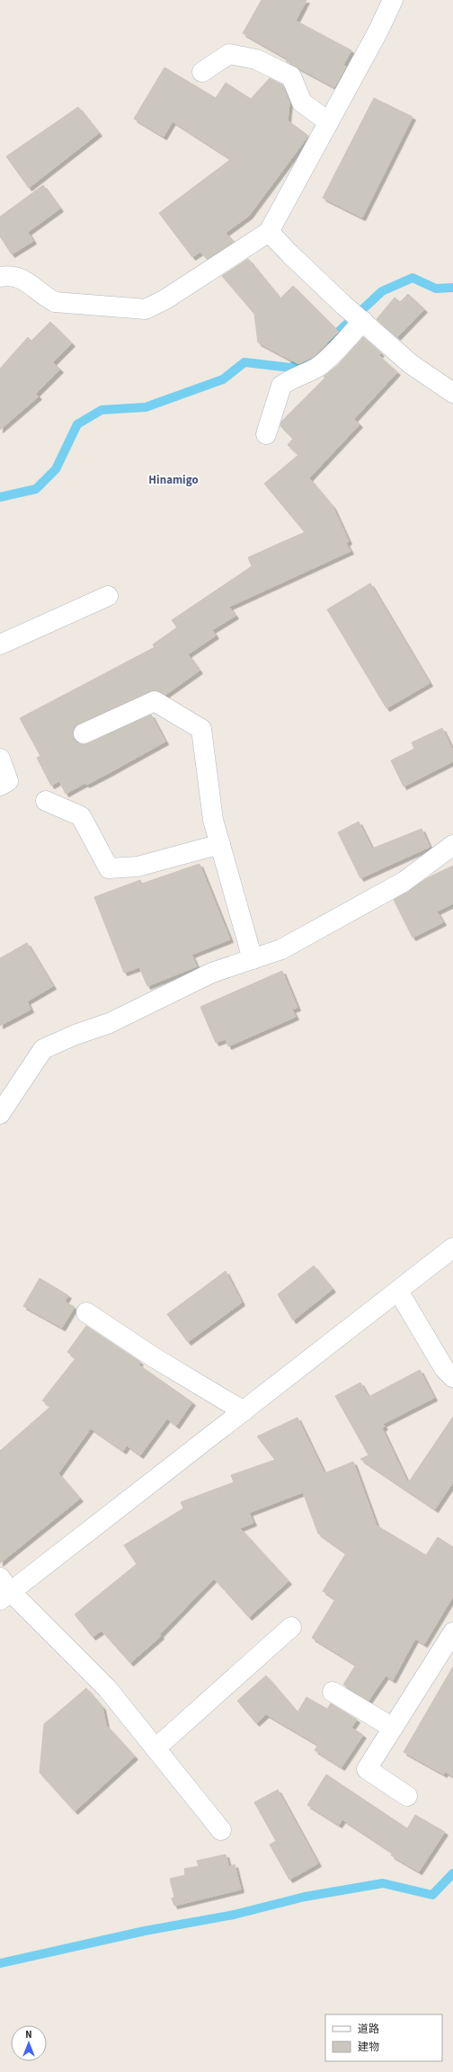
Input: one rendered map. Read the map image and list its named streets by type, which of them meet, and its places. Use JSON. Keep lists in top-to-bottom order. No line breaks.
{"districts":["Hinamigo"],"legend":["道路","建物"],"north":"top"}
